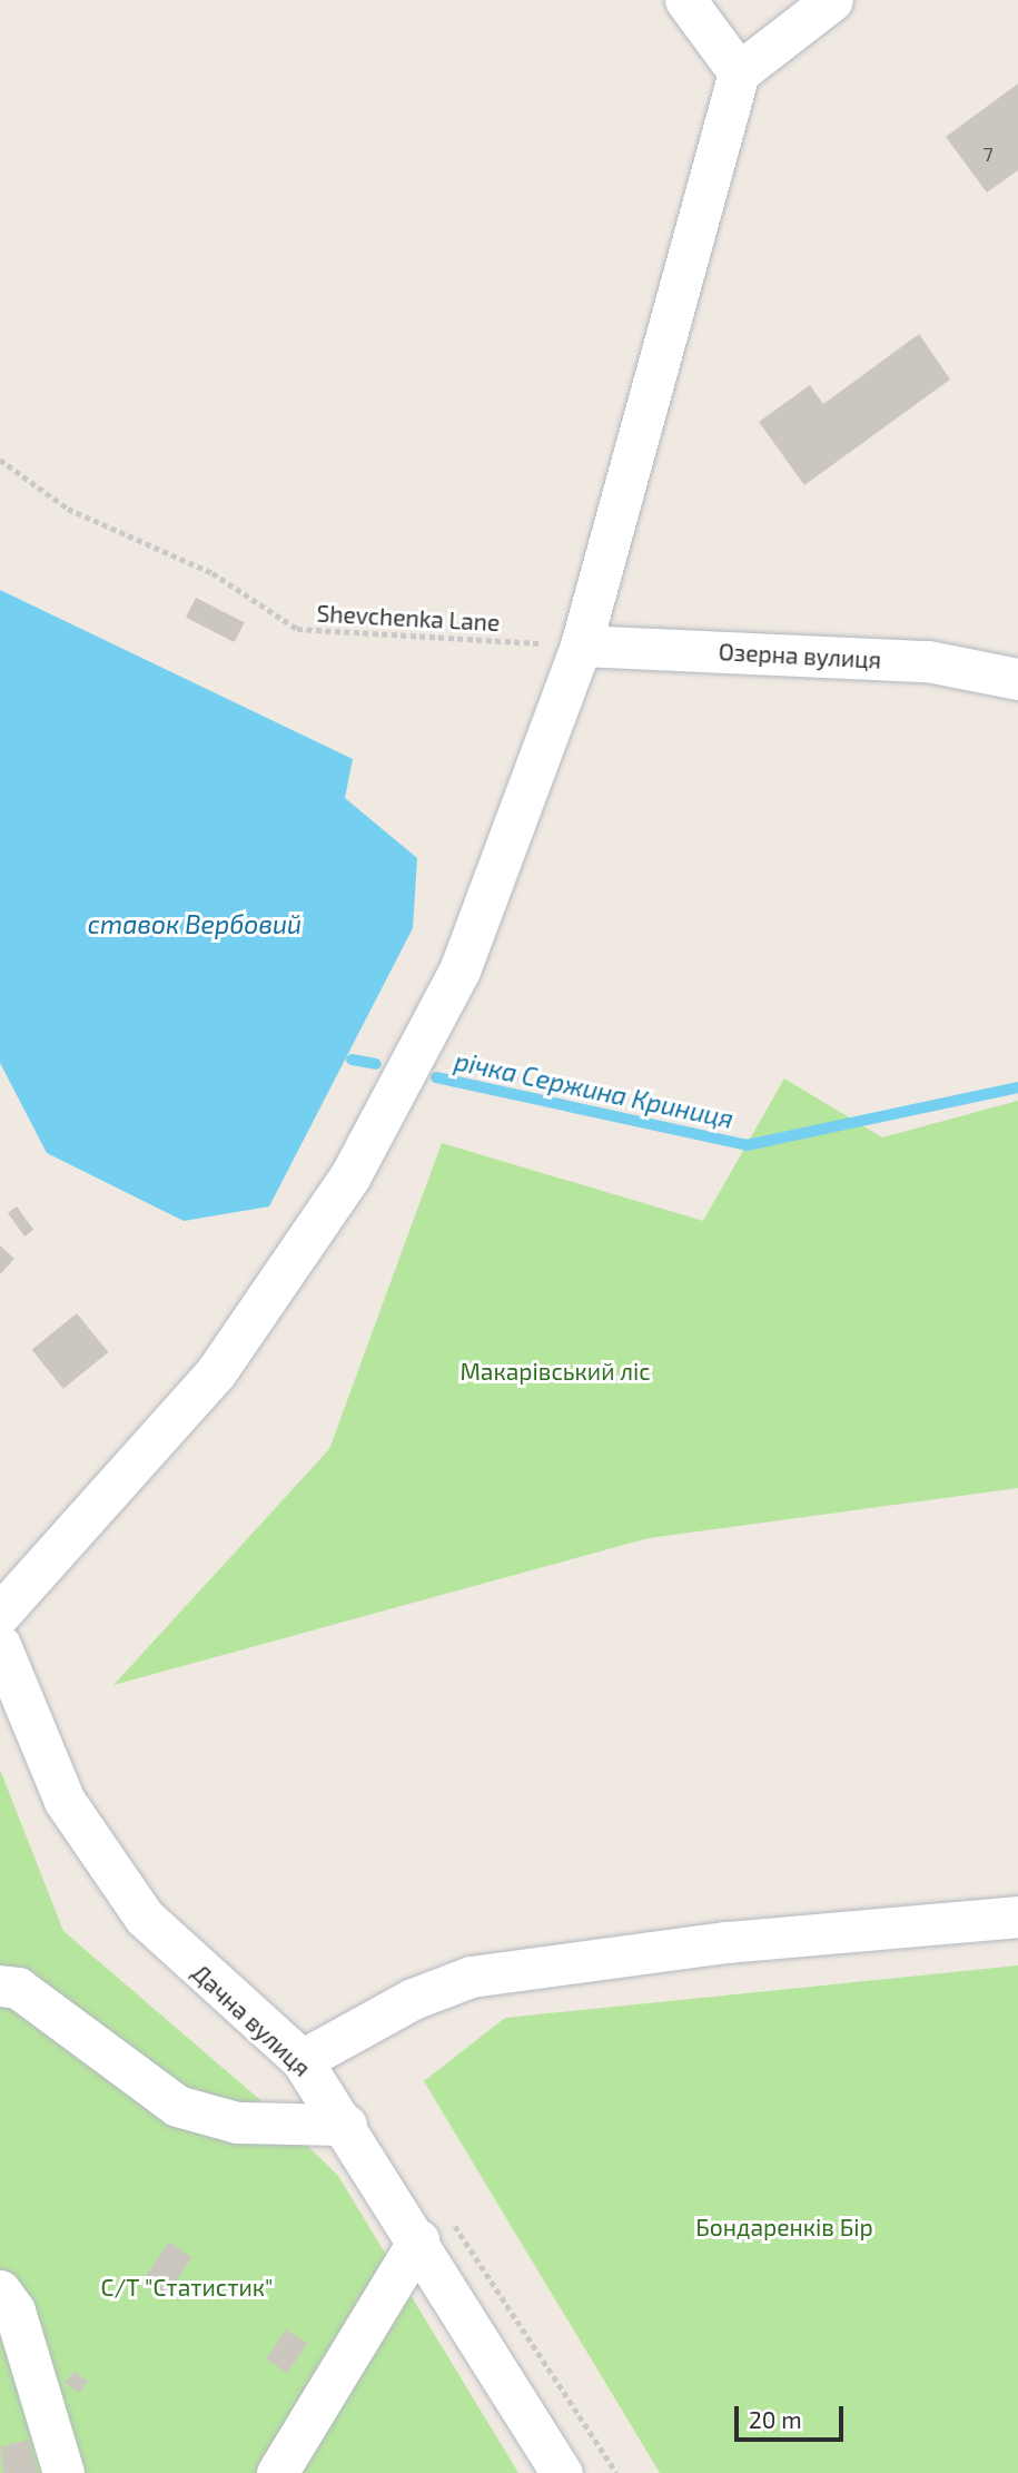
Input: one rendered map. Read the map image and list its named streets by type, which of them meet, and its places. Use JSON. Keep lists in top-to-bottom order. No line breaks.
{"streets":{"street":["Озерна вулиця","Дачна вулиця"],"path":["Shevchenka Lane"]},"crossings":[["Shevchenka Lane","Озерна вулиця"]],"water":["ставок Вербовий","річка Сержина Криниця"],"parks":["Макарівський ліс","Бондаренків Бір","С/Т \"Статистик\""],"house_numbers":["7"],"scale_bar":"20 m"}
